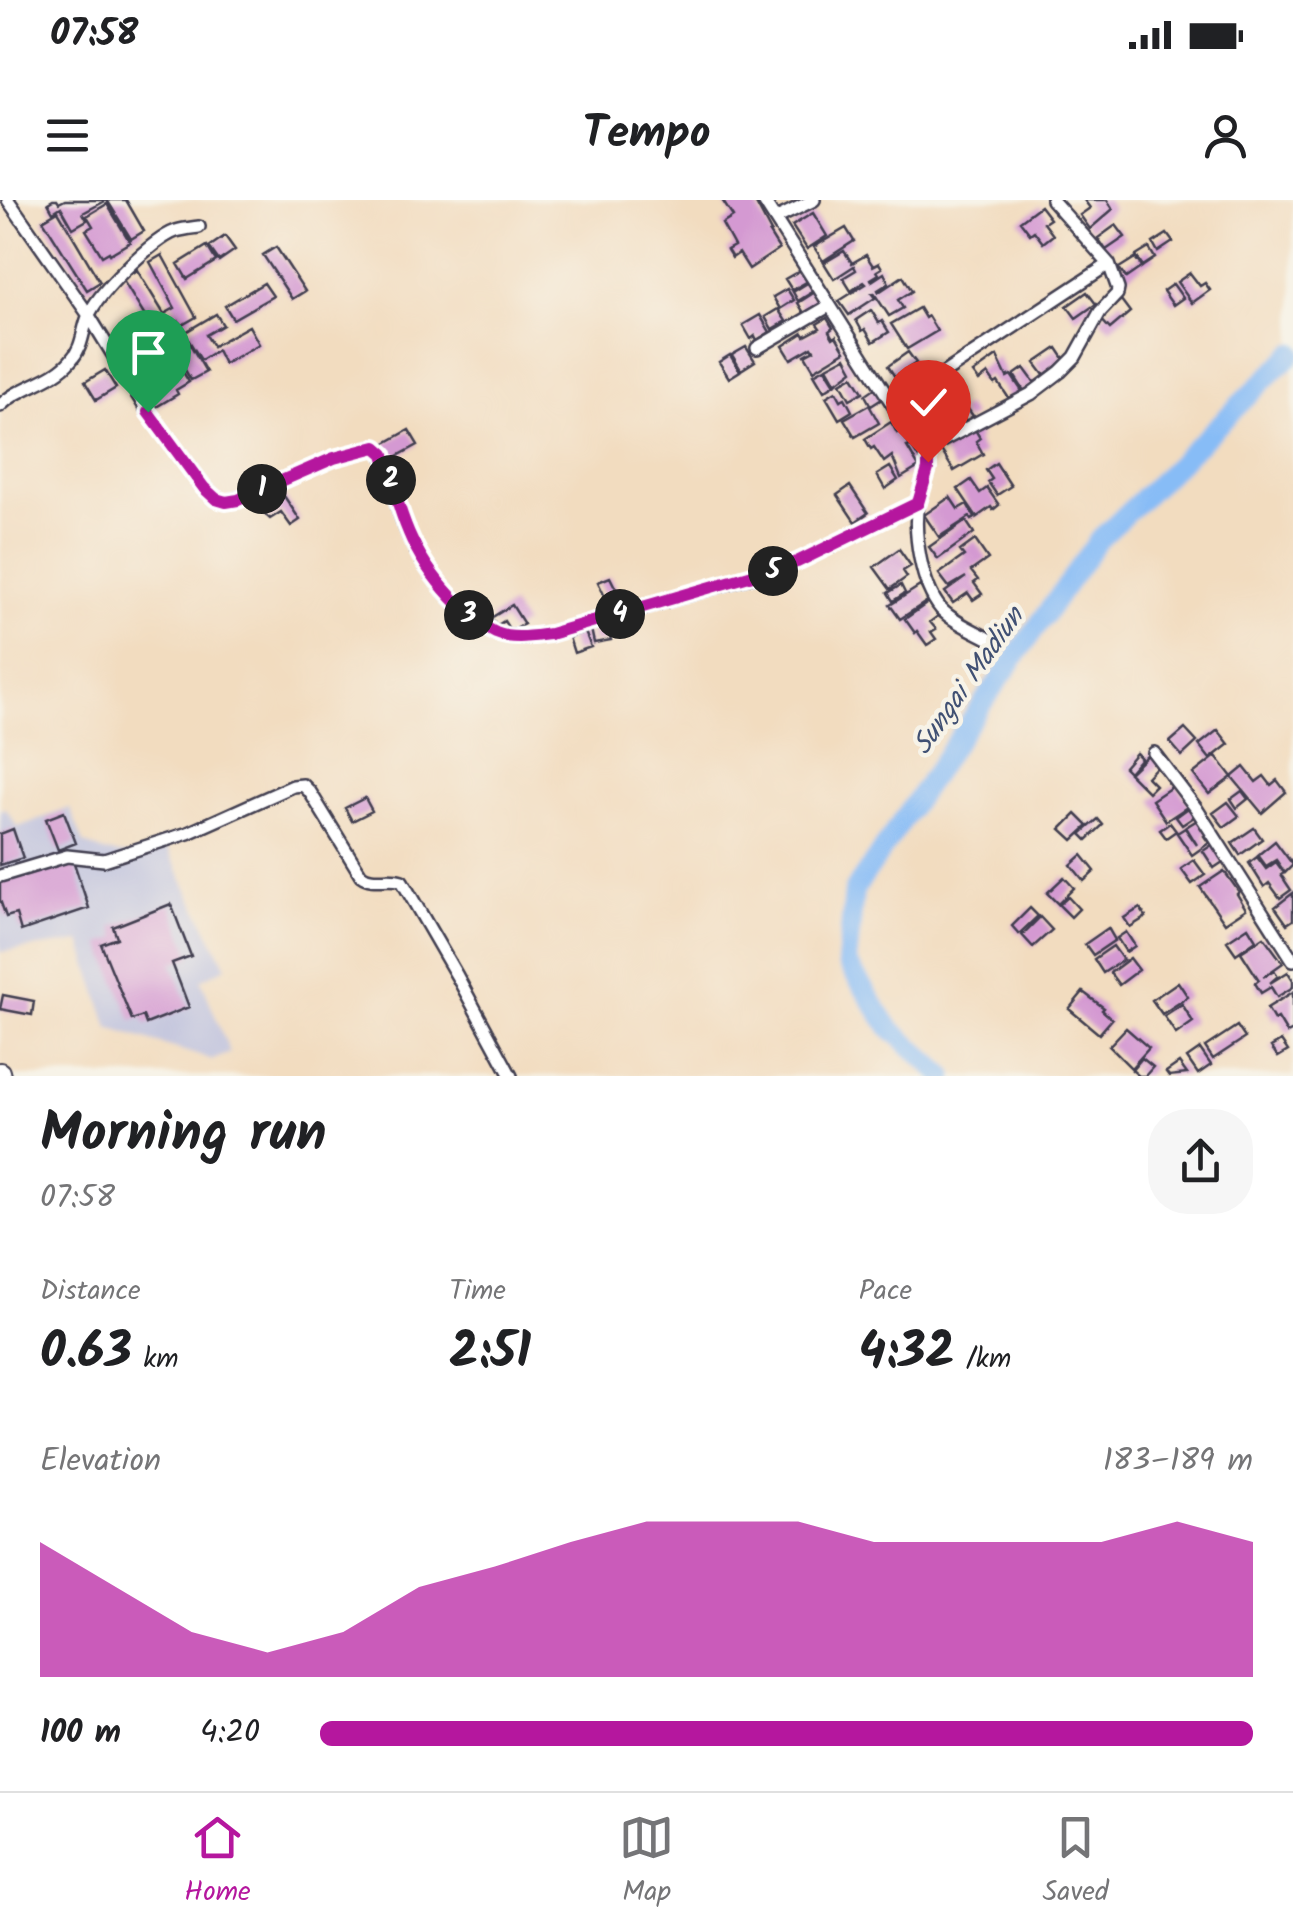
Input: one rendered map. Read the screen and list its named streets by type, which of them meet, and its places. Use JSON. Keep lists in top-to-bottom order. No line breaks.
{"water":["Sungai Madiun"],"page":{"status":"07:58","header":"Tempo","pins":["2","1","5","4","3"],"heading":["Morning run","07:58"],"stats":[["Distance","0.63 km"],["Time","2:51"],["Pace","4:32 /km"]],"chart":["Elevation","183–189 m"],"list":[{"name":"100 m","note":"4:20"}],"tabs":["Home","Map","Saved"]}}
